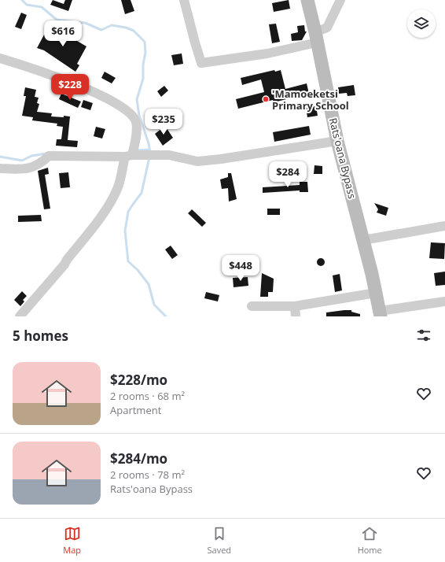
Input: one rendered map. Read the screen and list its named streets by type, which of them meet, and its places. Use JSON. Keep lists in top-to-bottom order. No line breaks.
{"streets":{"street":["Rats'oana Bypass"]},"places":["'Mamoeketsi Primary School"],"page":{"price":["$616","$228","$235","$284","$448"],"heading":"5 homes","list":[{"name":"$228/mo","note":"2 rooms · 68 m² · Apartment"},{"name":"$284/mo","note":"2 rooms · 78 m² · Rats'oana Bypass"}],"tabs":["Map","Saved","Home"]}}
